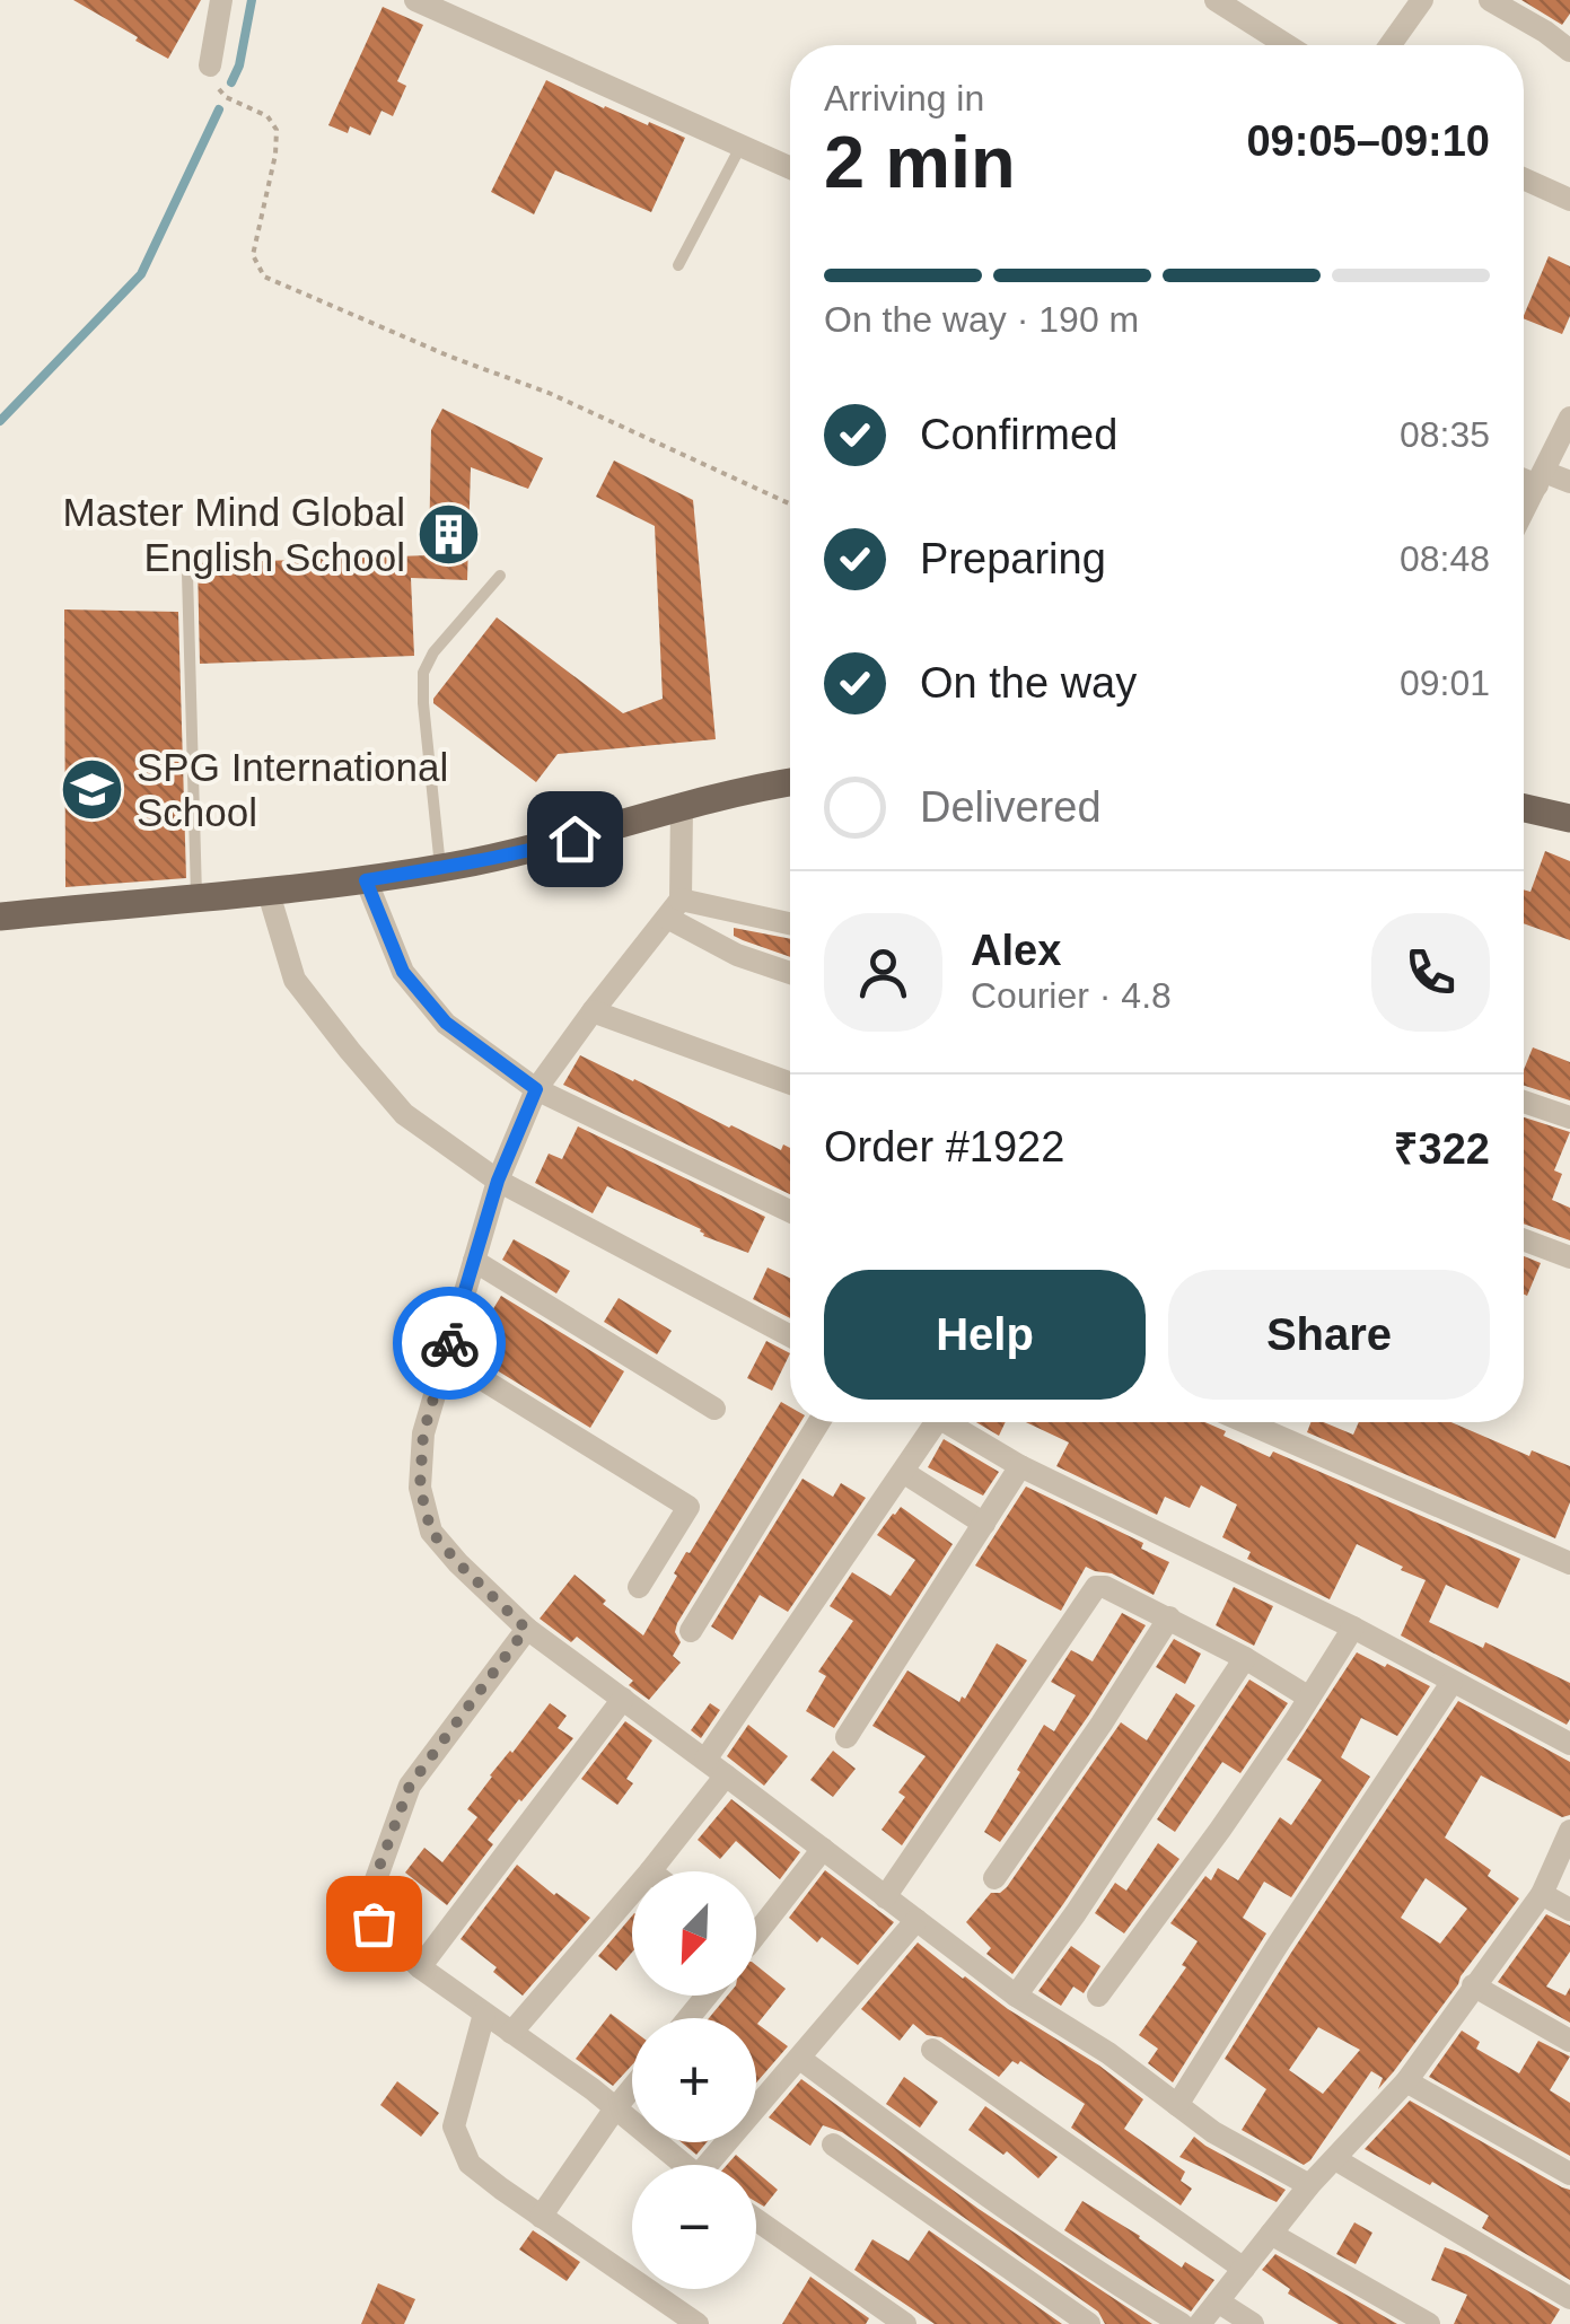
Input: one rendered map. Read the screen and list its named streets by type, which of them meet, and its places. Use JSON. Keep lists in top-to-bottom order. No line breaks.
{"places":{"building":["Master Mind Global English School"],"school or university":["SPG International School"]},"north":"bottom left","page":{"heading":["2 min","Arriving in","09:05–09:10"],"panel":["Alex","Courier · 4.8","Order #1922","₹322"],"bar":"On the way · 190 m","list":[["Confirmed","08:35"],["Preparing","08:48"],["On the way","09:01"],"Delivered"],"buttons":["Help","Share"],"map_buttons":["+","−"]}}
